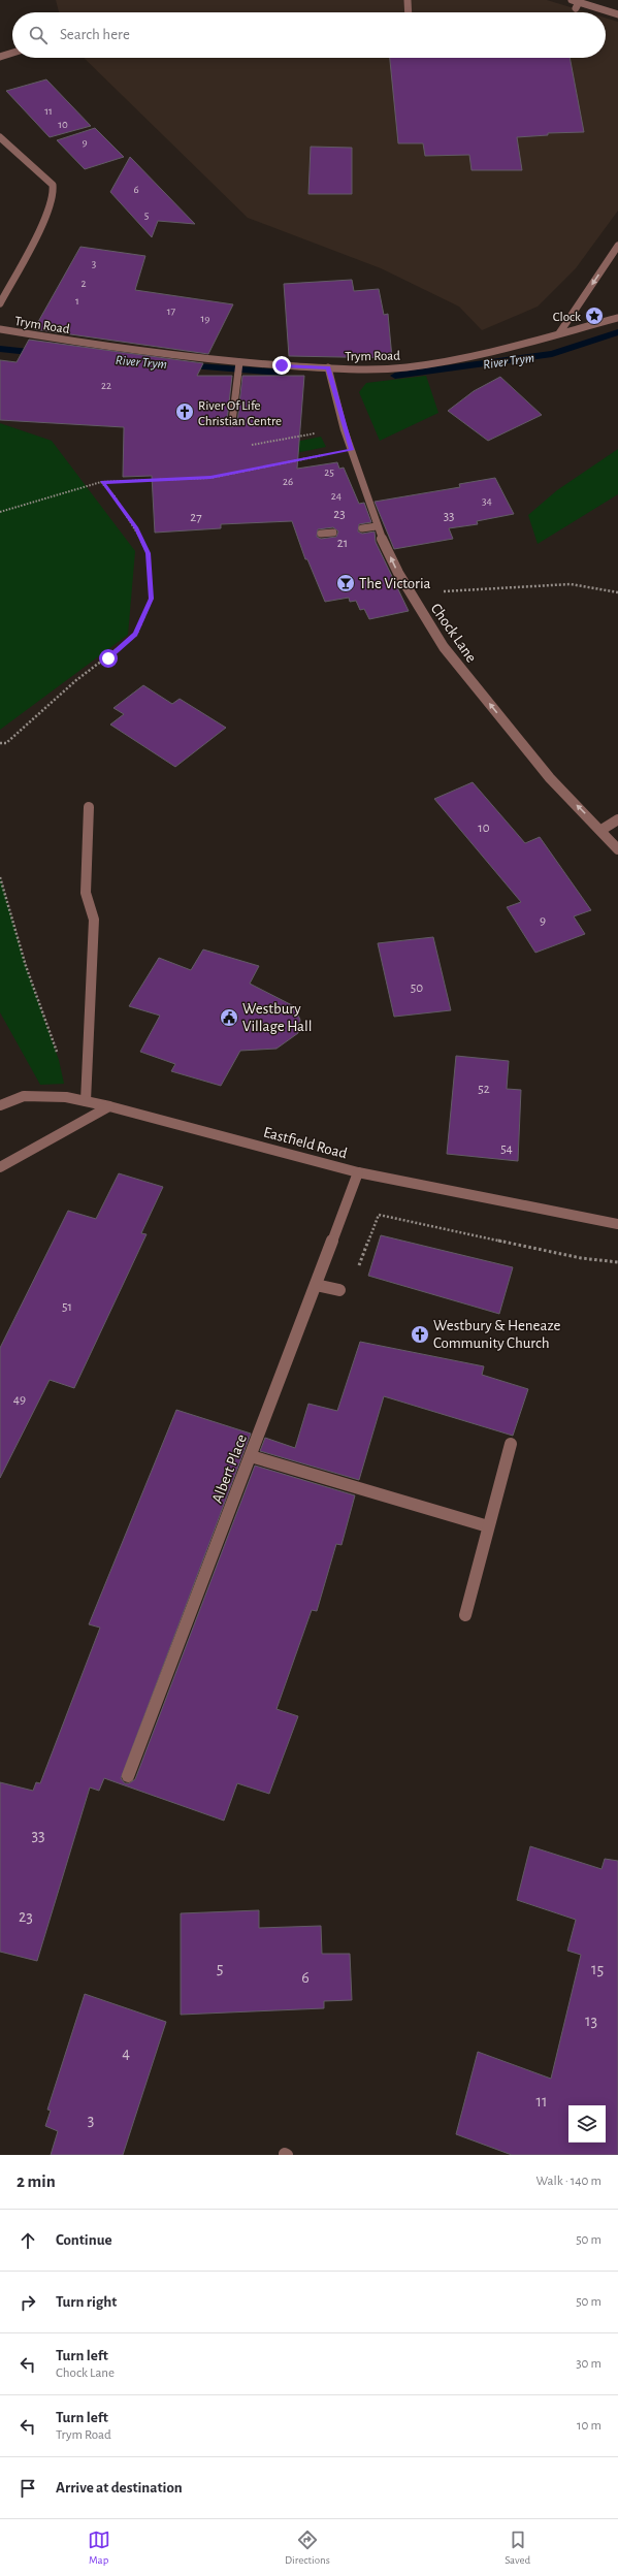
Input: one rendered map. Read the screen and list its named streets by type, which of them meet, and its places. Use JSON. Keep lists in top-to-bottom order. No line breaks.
{"streets":{"street":["Trym Road","Chock Lane","Eastfield Road","Albert Place"]},"crossings":[["Trym Road","Chock Lane"],["Eastfield Road","Albert Place"]],"one_way":["Chock Lane"],"water":["River Trym"],"places":{"place":["Clock"],"church":["River Of Life Christian Centre","Westbury & Heneaze Community Church"],"bar":["The Victoria"],"public building":["Westbury Village Hall"]},"house_numbers":["11","10","9","6","5","3","2","1","17","19","22","25","26","24","34","23","33","27","21","10","9","50","52","54","51","49","33","23","5","15","6","13","4","11","3"],"page":{"search":"Search here","heading":["2 min","Walk · 140 m"],"list":[["Continue","50 m"],["Turn right","50 m"],["Turn left","Chock Lane","30 m"],["Turn left","Trym Road","10 m"],"Arrive at destination"],"nav":["Map","Directions","Saved"]}}
